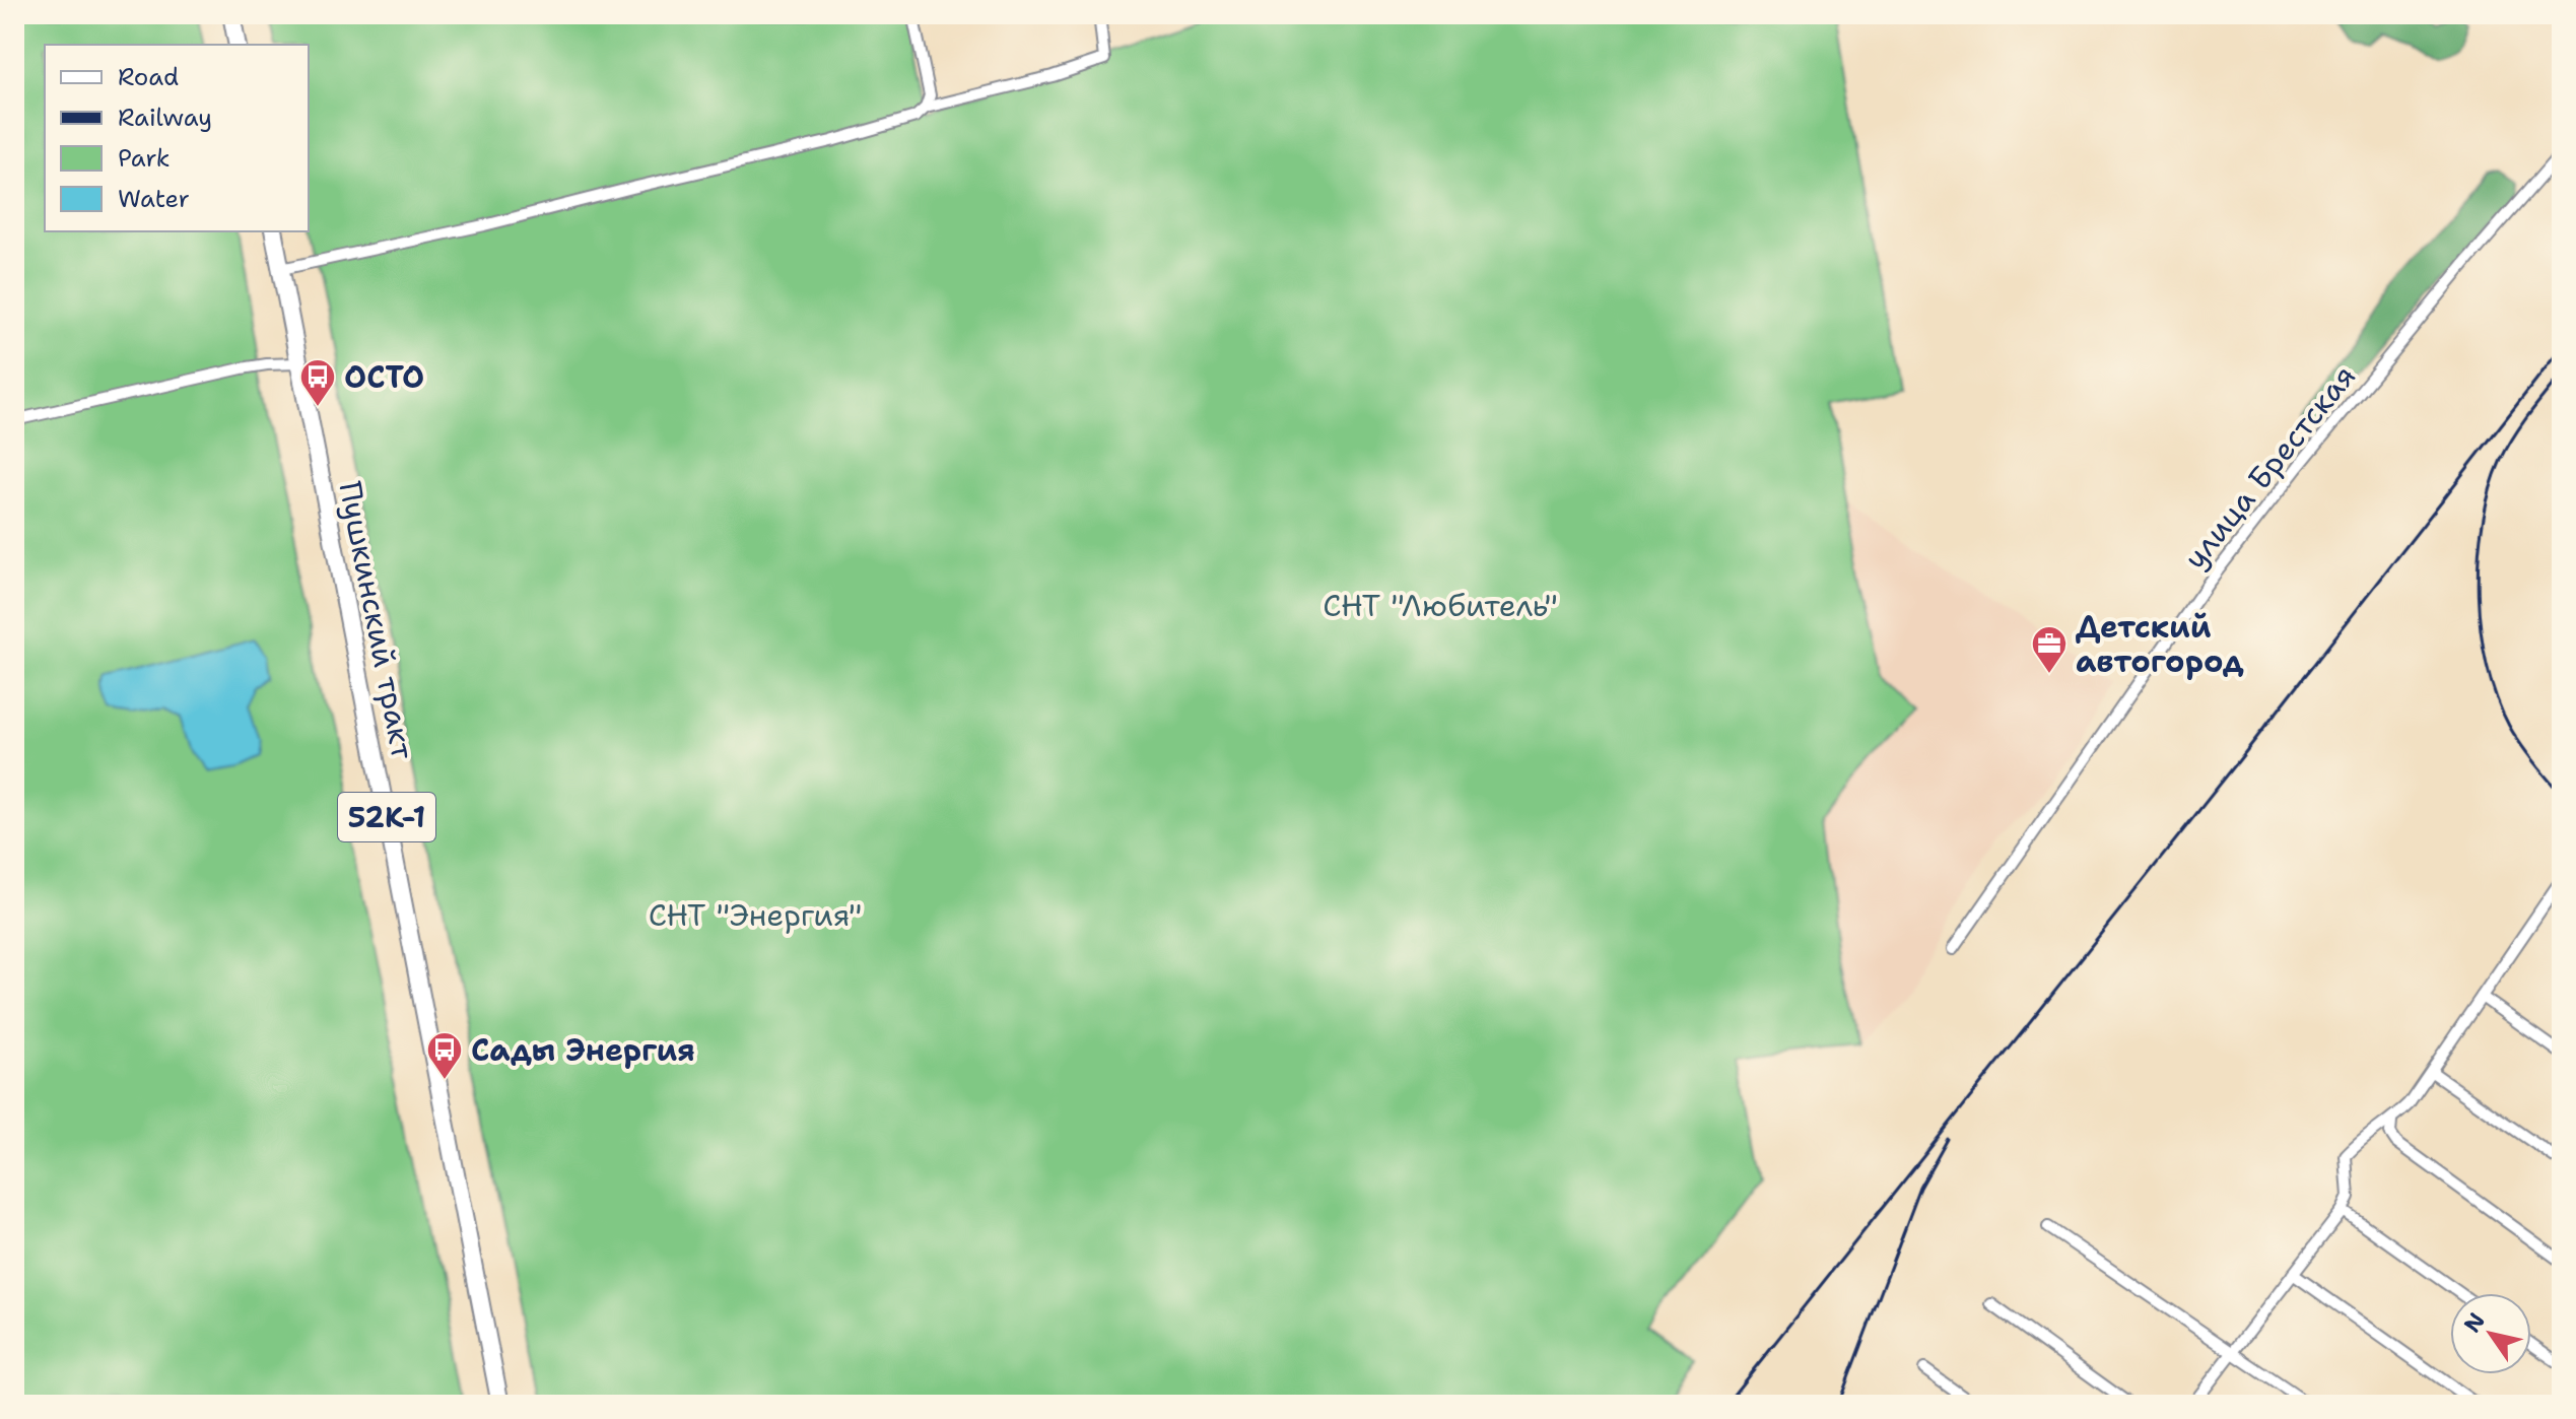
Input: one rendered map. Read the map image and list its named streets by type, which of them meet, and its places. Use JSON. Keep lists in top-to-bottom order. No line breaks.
{"streets":{"main road":["Пушкинский тракт","52К-1"],"street":["улица Брестская"]},"parks":["СНТ \"Любитель\"","СНТ \"Энергия\""],"places":{"bus stop":["ОСТО","Сады Энергия"],"office":["Детский автогород"]},"legend":["Road","Railway","Park","Water"],"north":"top left"}
